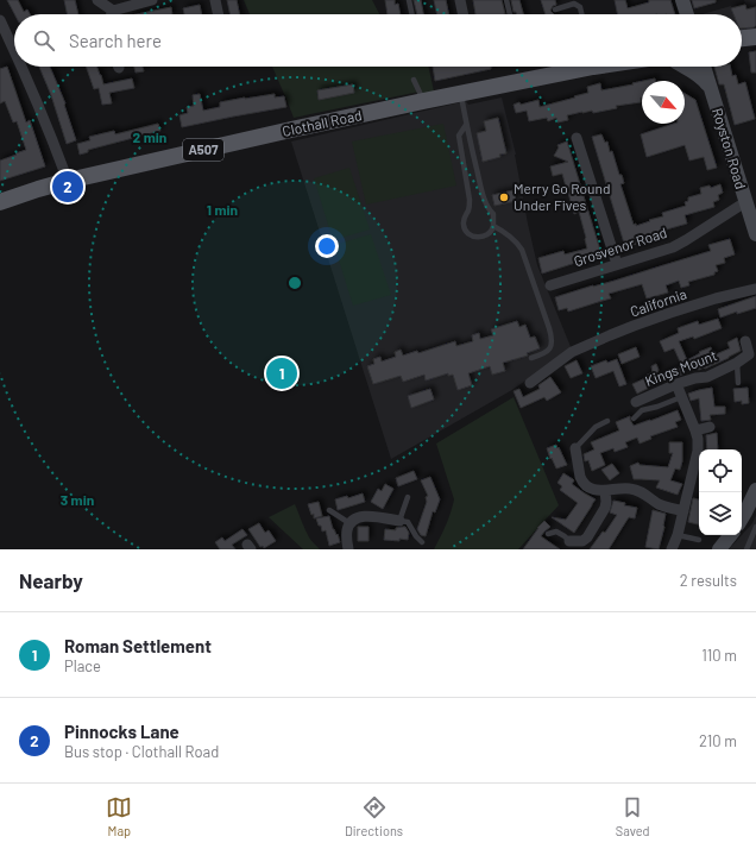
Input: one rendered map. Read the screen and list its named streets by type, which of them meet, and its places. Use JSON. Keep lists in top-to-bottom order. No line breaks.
{"streets":{"main road":["Clothall Road","Royston Road","A507"],"street":["Grosvenor Road","California","Kings Mount"]},"crossings":[["Royston Road","Grosvenor Road"]],"places":["Merry Go Round Under Fives"],"north":"bottom right","page":{"search":"Search here","pins":["2","1"],"heading":["Nearby","2 results"],"list":[{"mark":"1","name":"Roman Settlement","note":"Place","value":"110 m"},{"mark":"2","name":"Pinnocks Lane","note":"Bus stop · Clothall Road","value":"210 m"}],"nav":["Map","Directions","Saved"]},"rings":["2 min","1 min","3 min"]}
